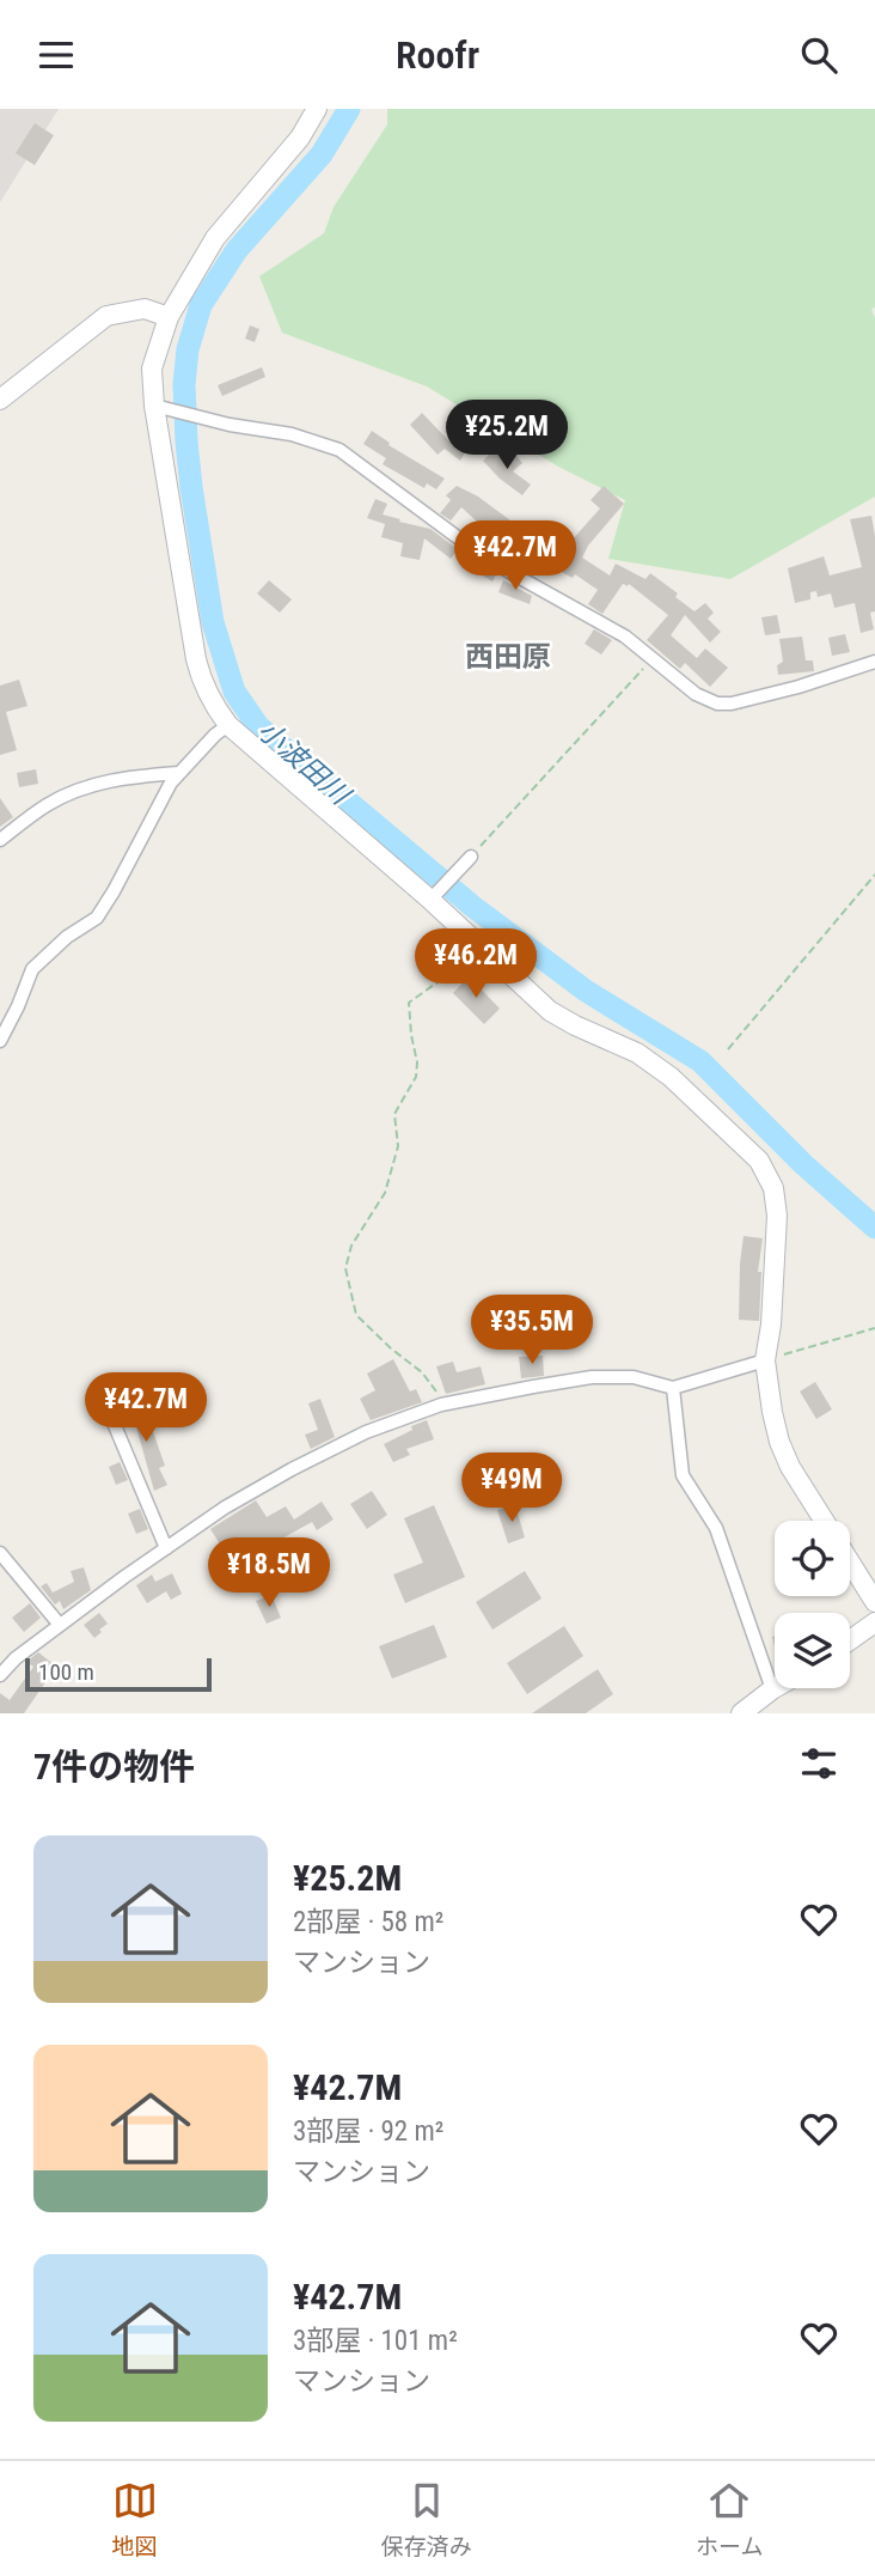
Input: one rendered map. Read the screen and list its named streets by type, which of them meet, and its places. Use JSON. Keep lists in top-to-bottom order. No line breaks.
{"districts":["西田原"],"water":["小波田川"],"scale_bar":"100 m","page":{"header":"Roofr","price":["¥25.2M","¥42.7M","¥46.2M","¥35.5M","¥42.7M","¥49M","¥18.5M"],"scale":"100 m","heading":"7件の物件","list":[{"name":"¥25.2M","note":"2部屋 · 58 m² · マンション"},{"name":"¥42.7M","note":"3部屋 · 92 m² · マンション"},{"name":"¥42.7M","note":"3部屋 · 101 m² · マンション"}],"tabs":["地図","保存済み","ホーム"]}}
